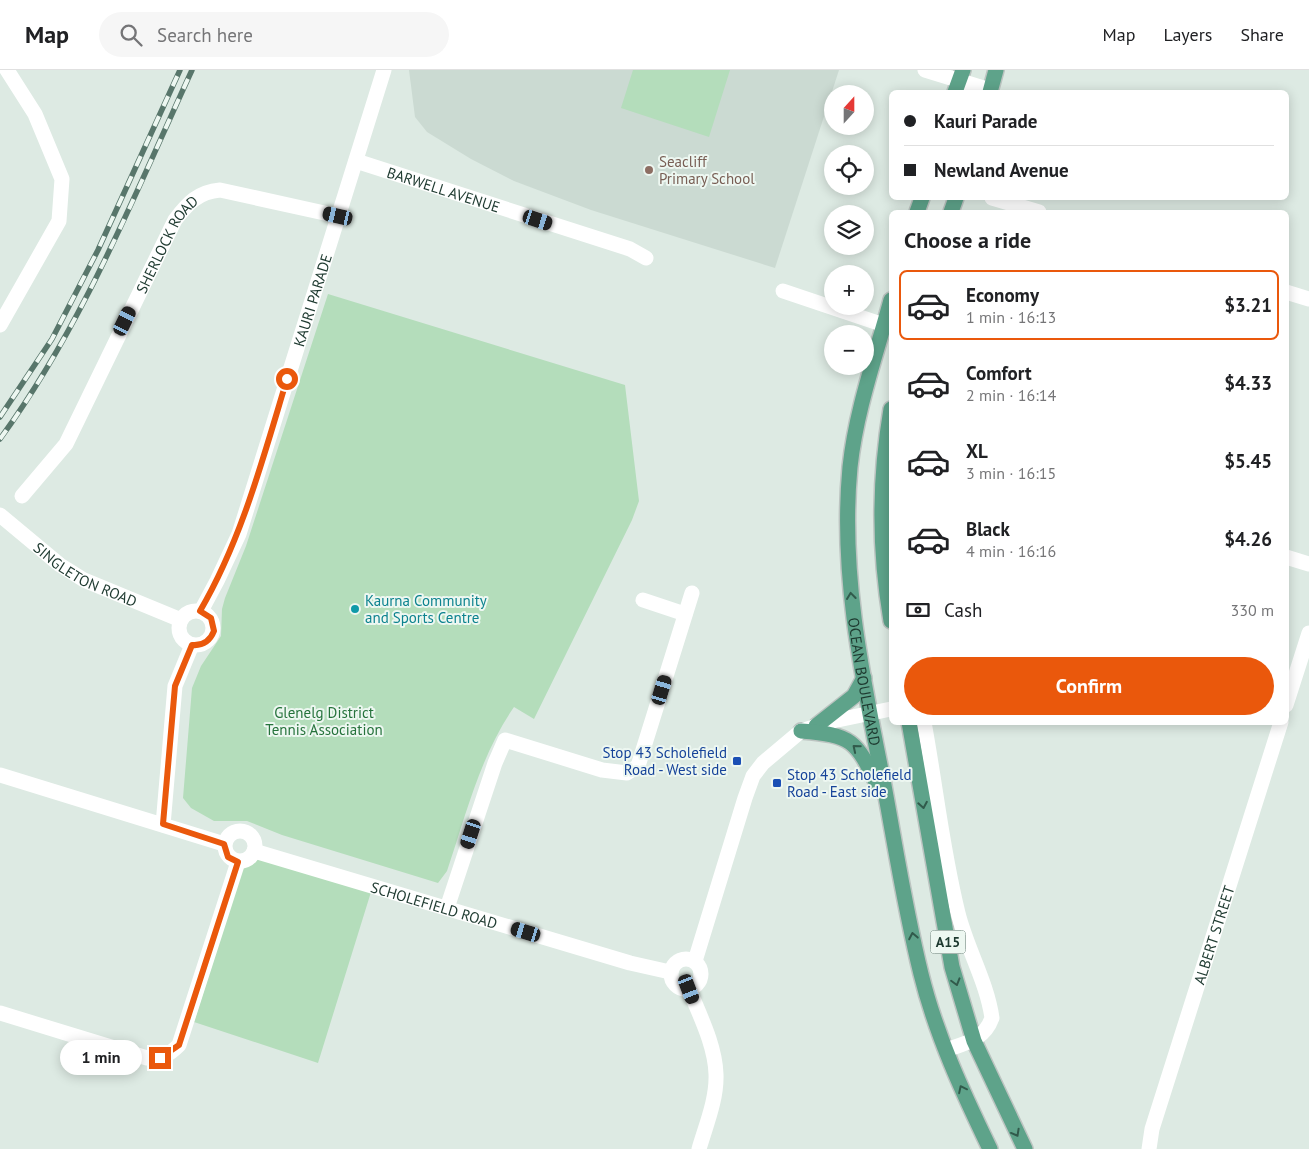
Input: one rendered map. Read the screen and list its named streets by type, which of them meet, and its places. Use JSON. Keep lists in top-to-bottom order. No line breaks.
{"streets":{"main road":["OCEAN BOULEVARD","A15"],"street":["BARWELL AVENUE","SHERLOCK ROAD","KAURI PARADE","SINGLETON ROAD","SCHOLEFIELD ROAD","ALBERT STREET"]},"crossings":[["BARWELL AVENUE","KAURI PARADE"],["SHERLOCK ROAD","KAURI PARADE"],["KAURI PARADE","SINGLETON ROAD"],["OCEAN BOULEVARD","A15"]],"parks":["Glenelg District Tennis Association"],"places":{"other":["Seacliff Primary School","Kaurna Community and Sports Centre"],"transit":["Stop 43 Scholefield Road - West side","Stop 43 Scholefield Road - East side"]},"north":"top","page":{"header":"Map","search":"Search here","nav":["Map","Layers","Share"],"map_buttons":["+","−"],"banner":["Kauri Parade","Newland Avenue"],"heading":"Choose a ride","list":[{"name":"Economy","note":"1 min · 16:13","value":"$3.21"},{"name":"Comfort","note":"2 min · 16:14","value":"$4.33"},{"name":"XL","note":"3 min · 16:15","value":"$5.45"},{"name":"Black","note":"4 min · 16:16","value":"$4.26"}],"pay":["Cash","330 m"],"buttons":"Confirm","bubble":"1 min"}}
